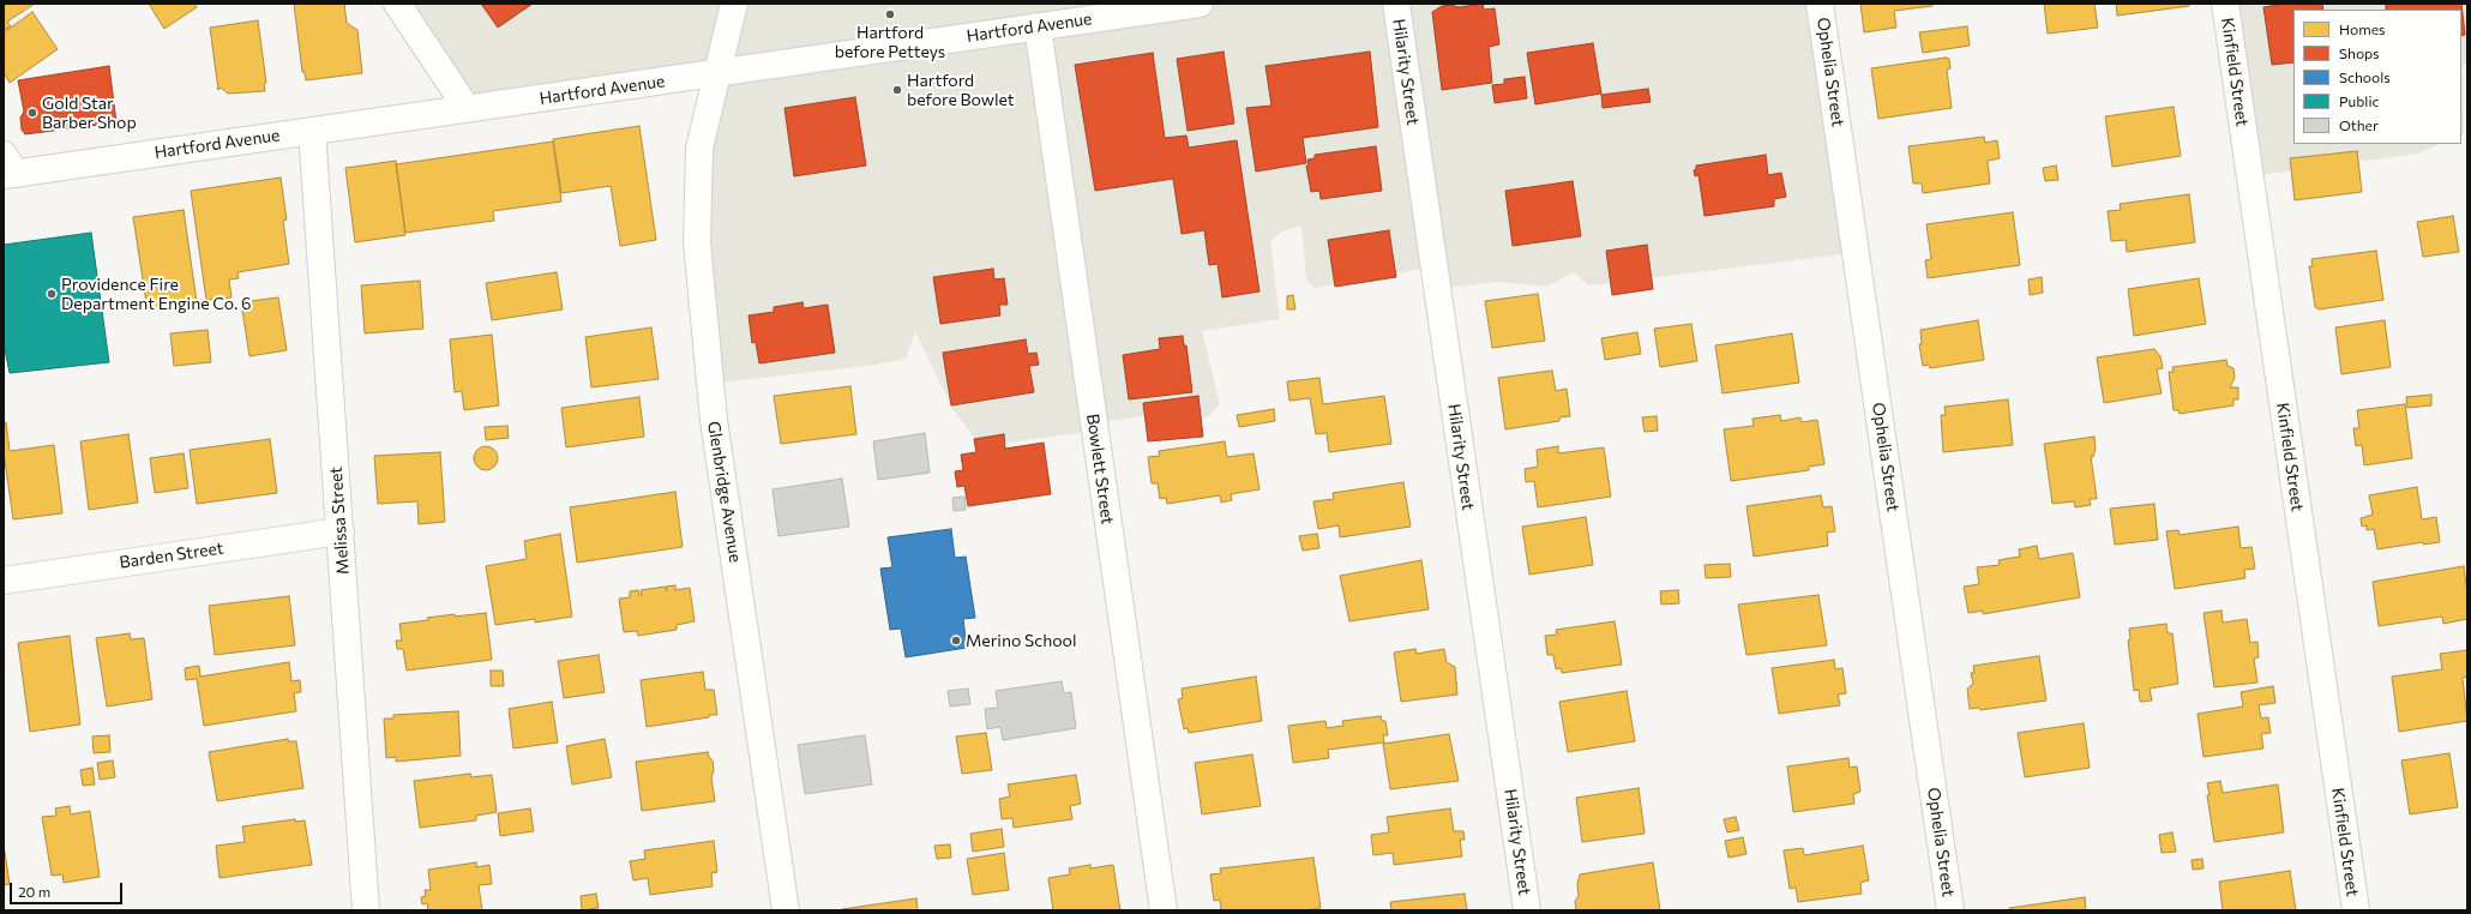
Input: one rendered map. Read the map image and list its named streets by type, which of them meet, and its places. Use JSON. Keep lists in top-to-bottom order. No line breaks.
{"streets":{"street":["Hartford Avenue","Hilarity Street","Ophelia Street","Kinfield Street","Bowlett Street","Glenbridge Avenue","Melissa Street","Barden Street"]},"crossings":[["Hartford Avenue","Bowlett Street"],["Hartford Avenue","Glenbridge Avenue"],["Hartford Avenue","Melissa Street"],["Melissa Street","Barden Street"]],"places":["Hartford before Petteys","Hartford before Bowlet","Gold Star Barber Shop","Providence Fire Department Engine Co. 6","Merino School"],"legend":["Homes","Shops","Schools","Public","Other"],"scale_bar":"20 m"}
